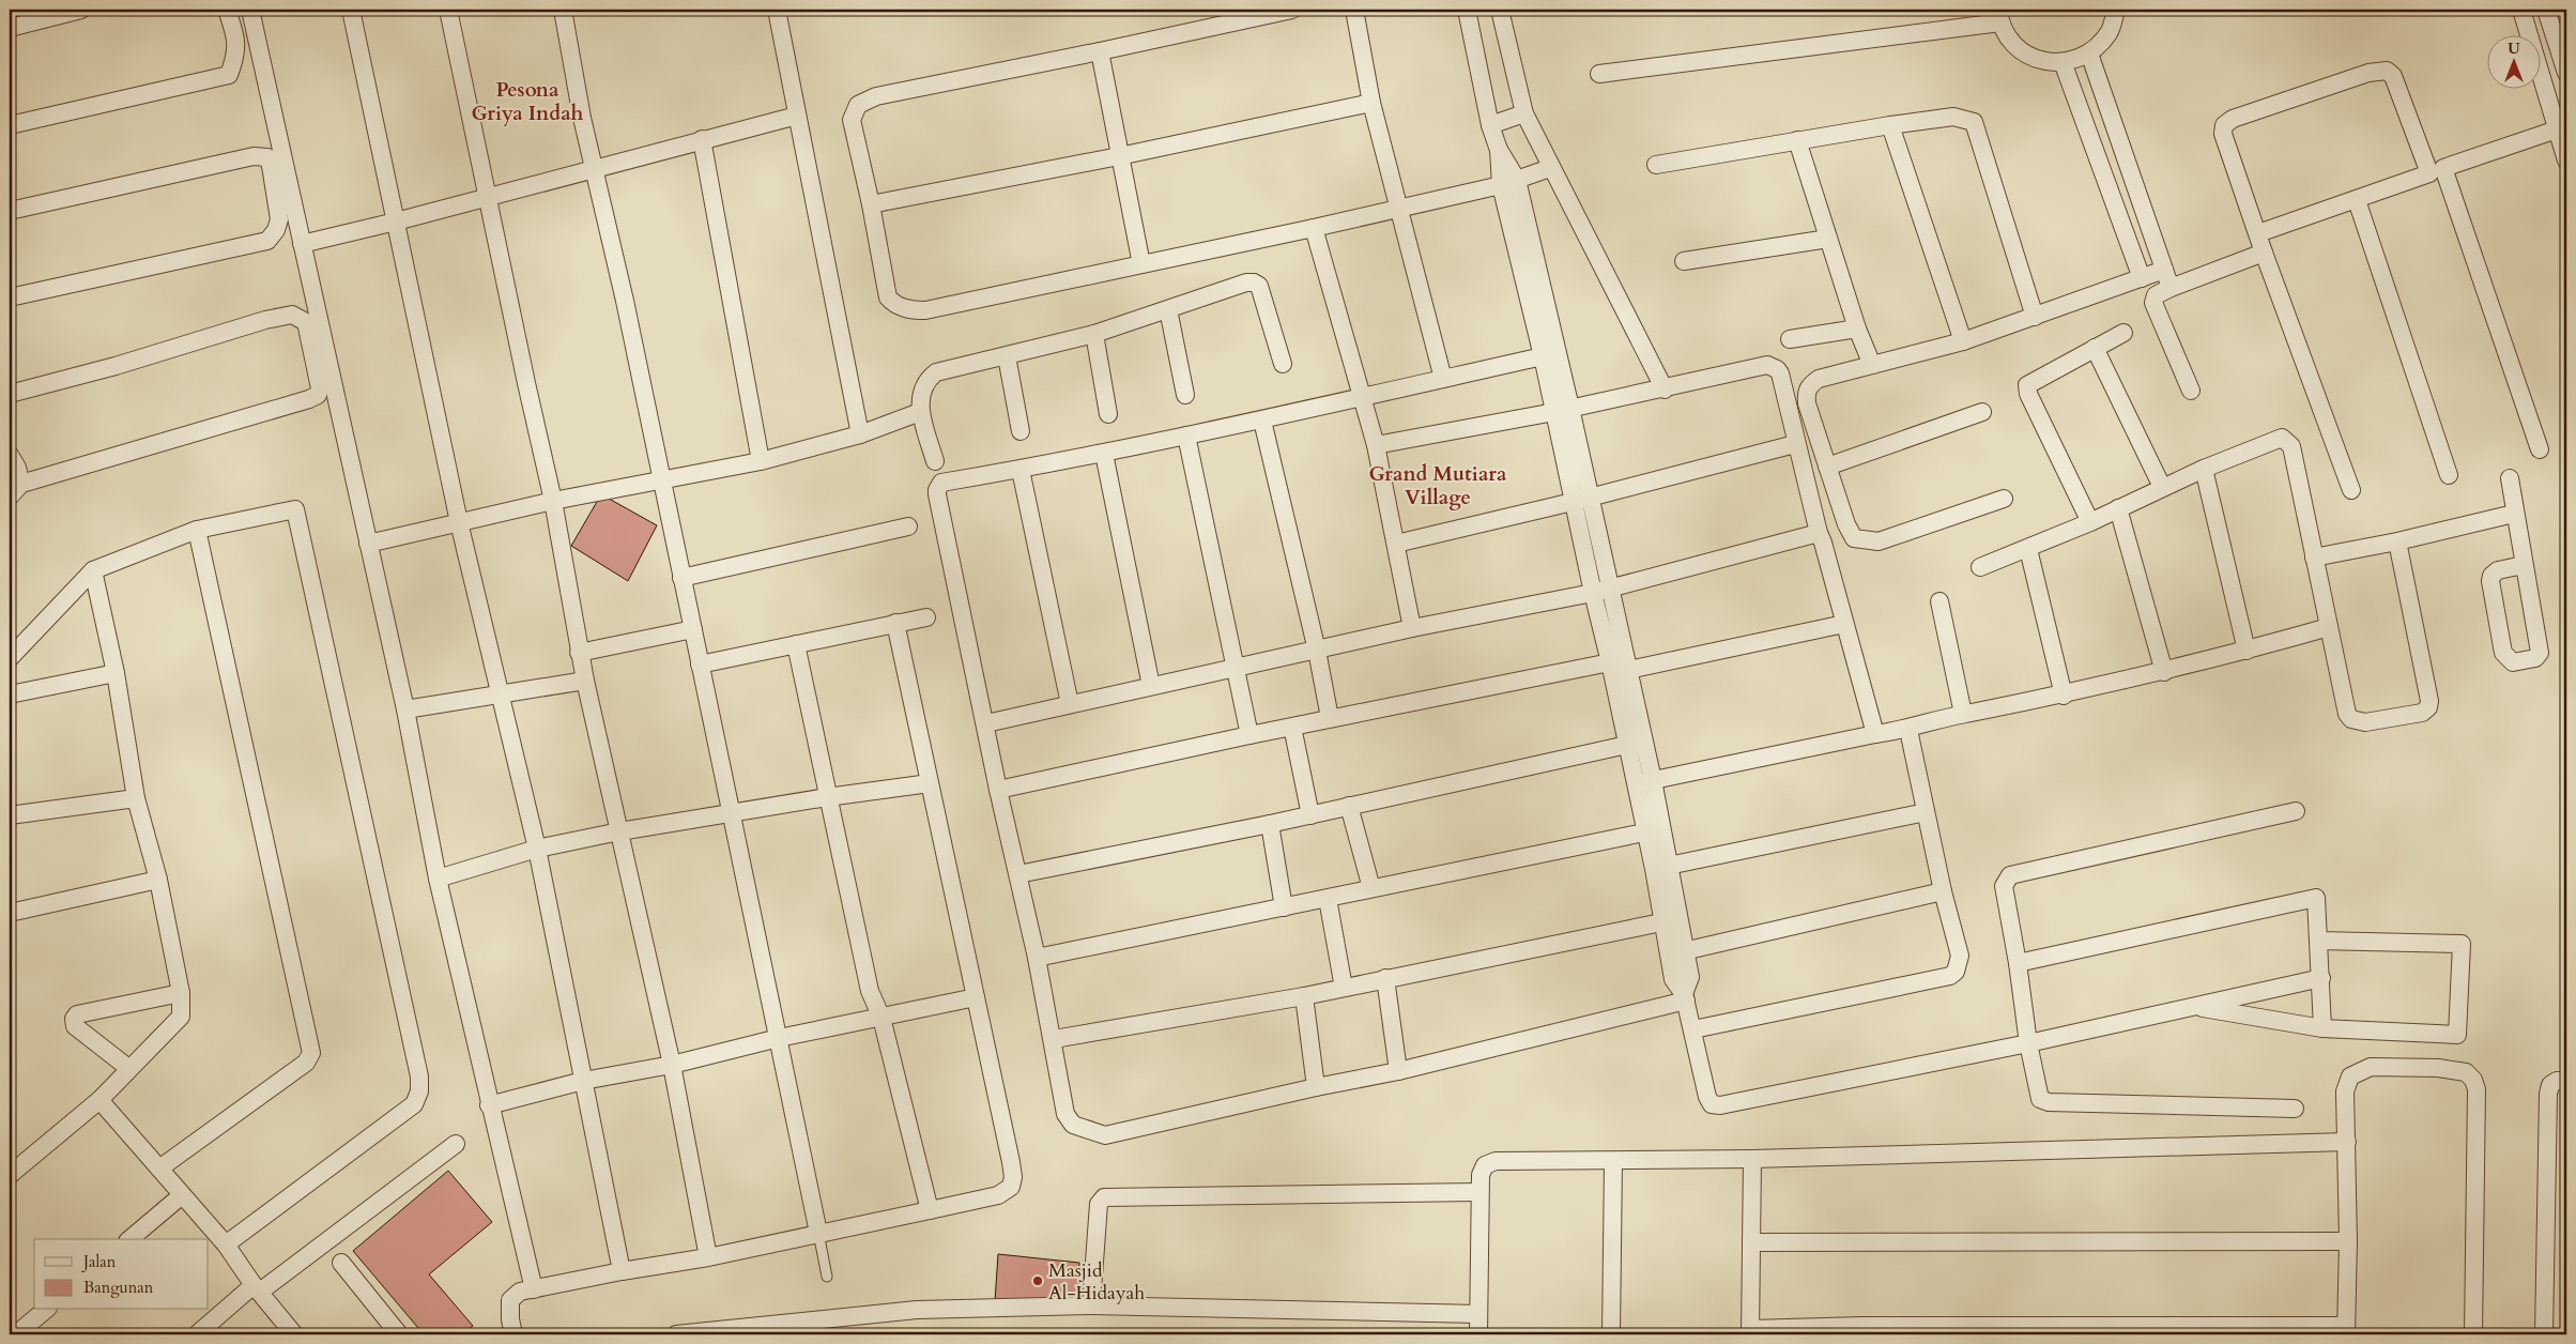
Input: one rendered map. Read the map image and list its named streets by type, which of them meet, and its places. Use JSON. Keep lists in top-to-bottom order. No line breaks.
{"districts":["Pesona Griya Indah","Grand Mutiara Village"],"places":["Masjid Al-Hidayah"],"legend":["Jalan","Bangunan"],"north":"top"}
